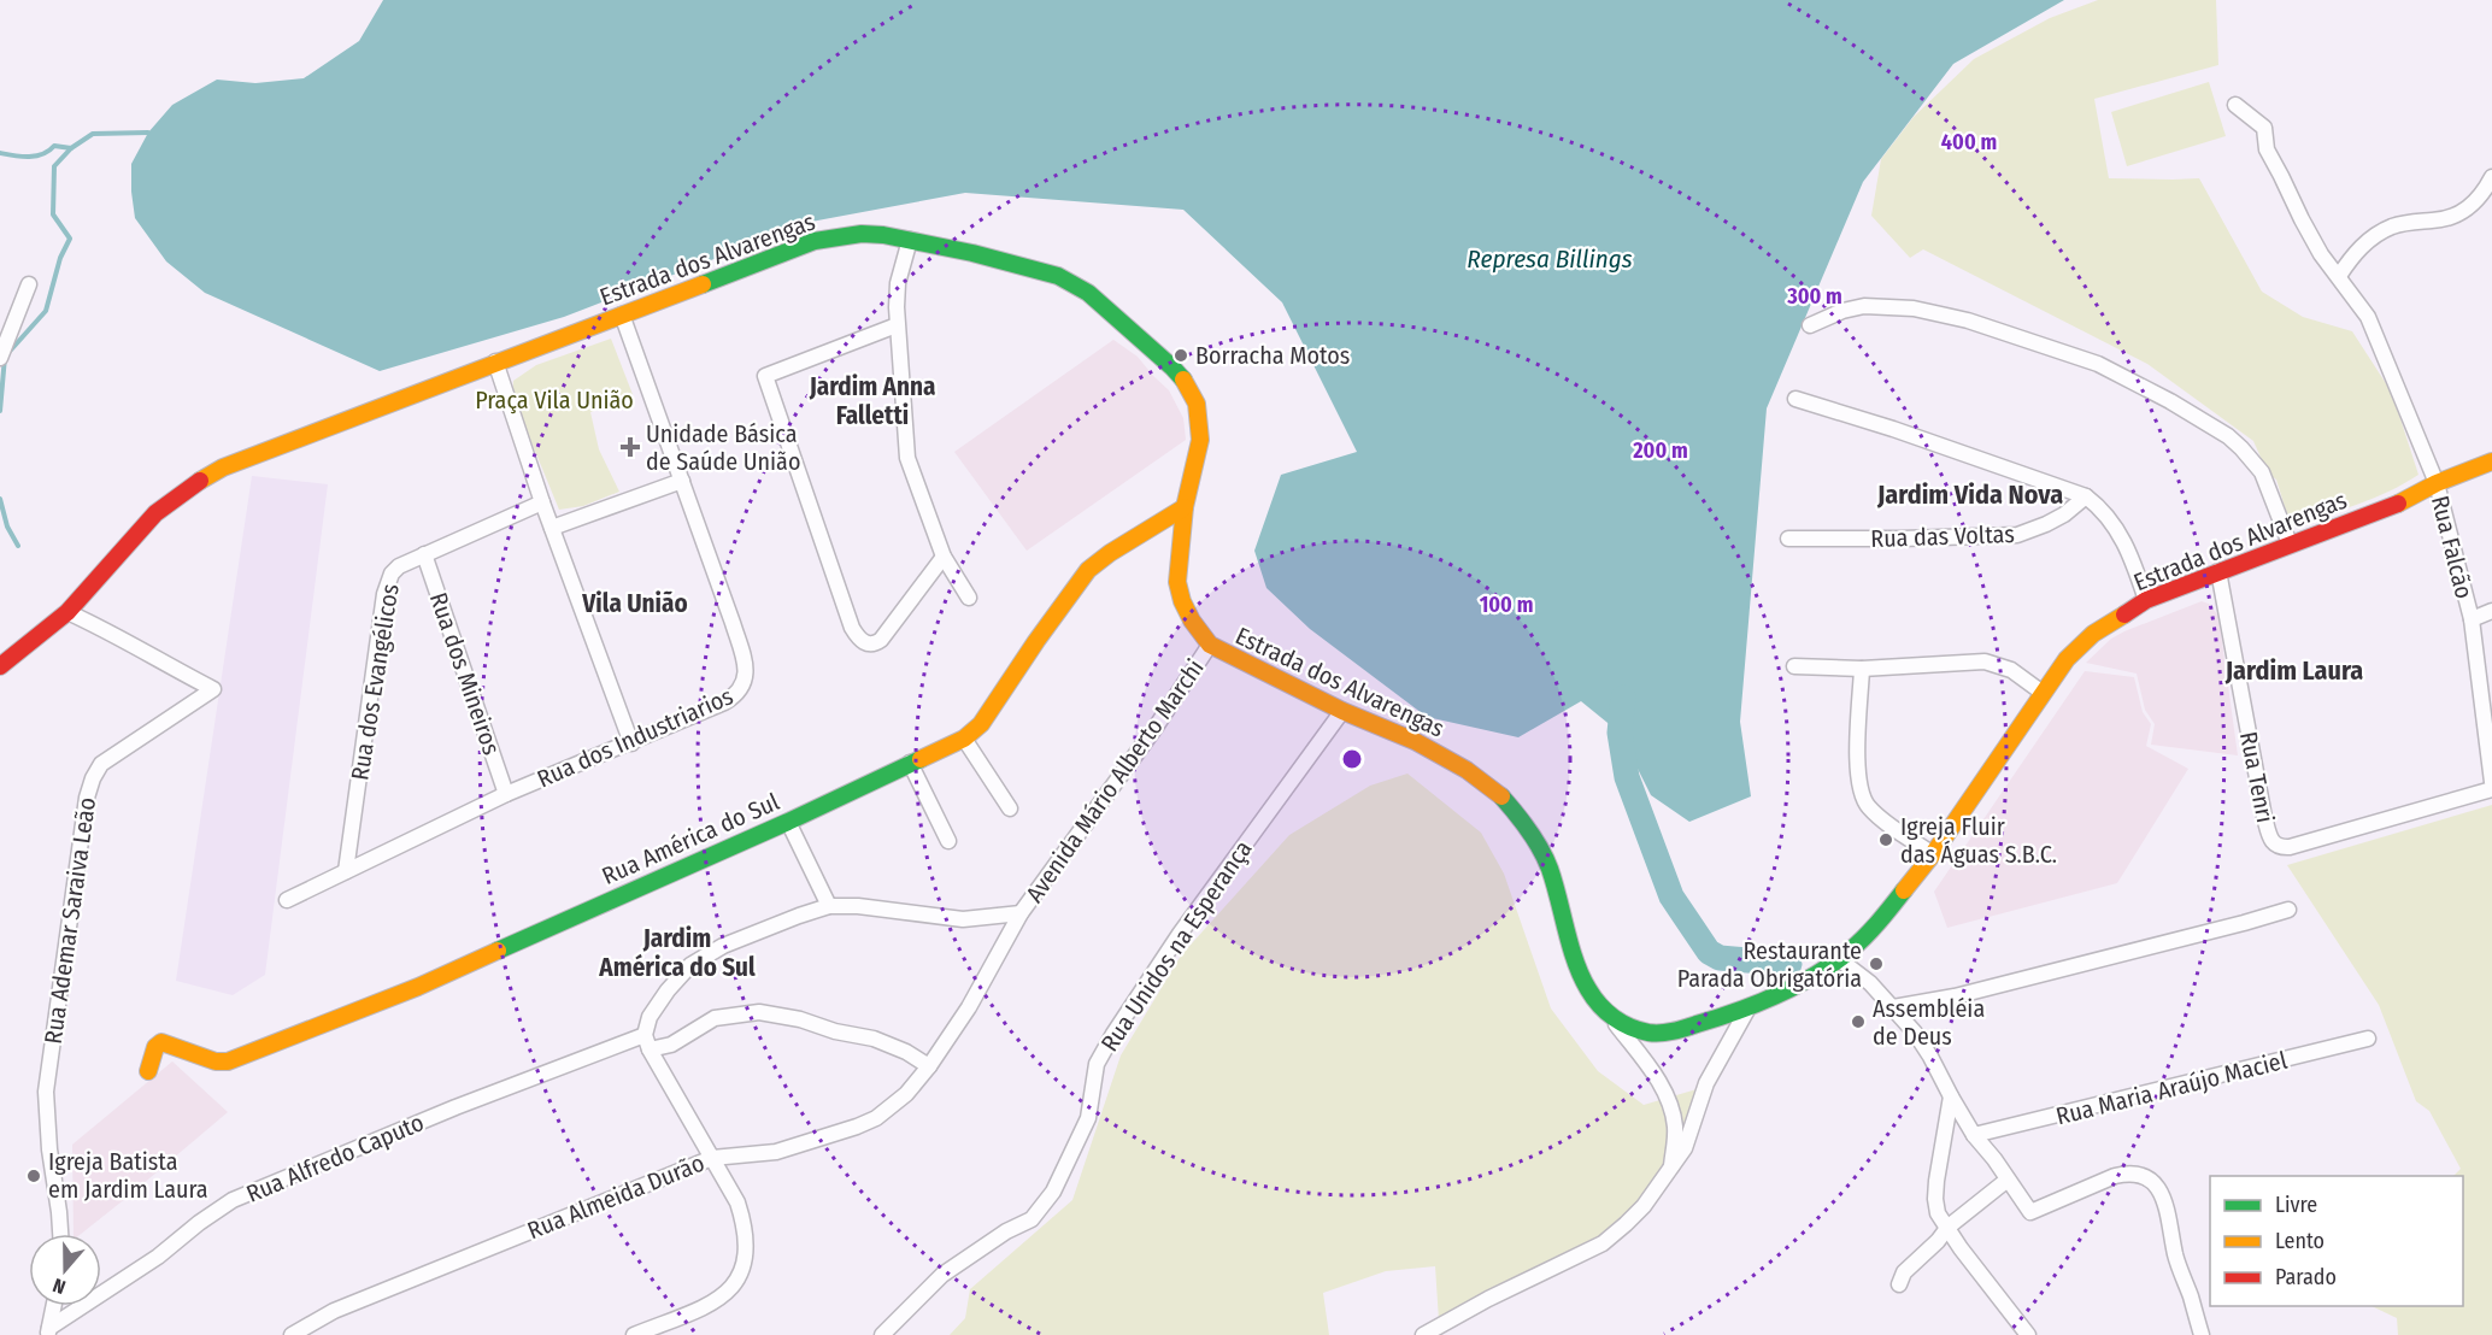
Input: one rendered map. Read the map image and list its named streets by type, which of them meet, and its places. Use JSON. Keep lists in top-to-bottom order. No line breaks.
{"streets":{"main road":["Estrada dos Alvarengas","Rua América do Sul"],"street":["Rua das Voltas","Rua Falcão","Rua dos Mineiros","Rua dos Evangélicos","Rua dos Industriarios","Rua Tenri","Avenida Mário Alberto Marchi","Rua Ademar Saraiva Leão","Rua Unidos na Esperança","Rua Maria Araújo Maciel","Rua Alfredo Caputo","Rua Almeida Durão"]},"crossings":[["Estrada dos Alvarengas","Rua Falcão"],["Estrada dos Alvarengas","Rua dos Industriarios"],["Estrada dos Alvarengas","Rua Tenri"],["Estrada dos Alvarengas","Avenida Mário Alberto Marchi"],["Estrada dos Alvarengas","Rua América do Sul"],["Estrada dos Alvarengas","Rua Ademar Saraiva Leão"],["Estrada dos Alvarengas","Rua Unidos na Esperança"],["Rua dos Mineiros","Rua dos Evangélicos"],["Rua dos Mineiros","Rua dos Industriarios"],["Rua dos Evangélicos","Rua dos Industriarios"],["Avenida Mário Alberto Marchi","Rua Alfredo Caputo"],["Avenida Mário Alberto Marchi","Rua Almeida Durão"],["Rua Alfredo Caputo","Rua Almeida Durão"]],"districts":["Jardim Anna Falletti","Jardim Vida Nova","Vila União","Jardim Laura","Jardim América do Sul"],"water":["Represa Billings"],"parks":["Praça Vila União"],"places":{"other":["Borracha Motos","Igreja Fluir das Águas S.B.C.","Restaurante Parada Obrigatória","Assembléia de Deus","Igreja Batista em Jardim Laura"],"health":["Unidade Básica de Saúde União"]},"legend":["Livre","Lento","Parado"],"north":"bottom","rings":["400 m","300 m","200 m","100 m"]}
